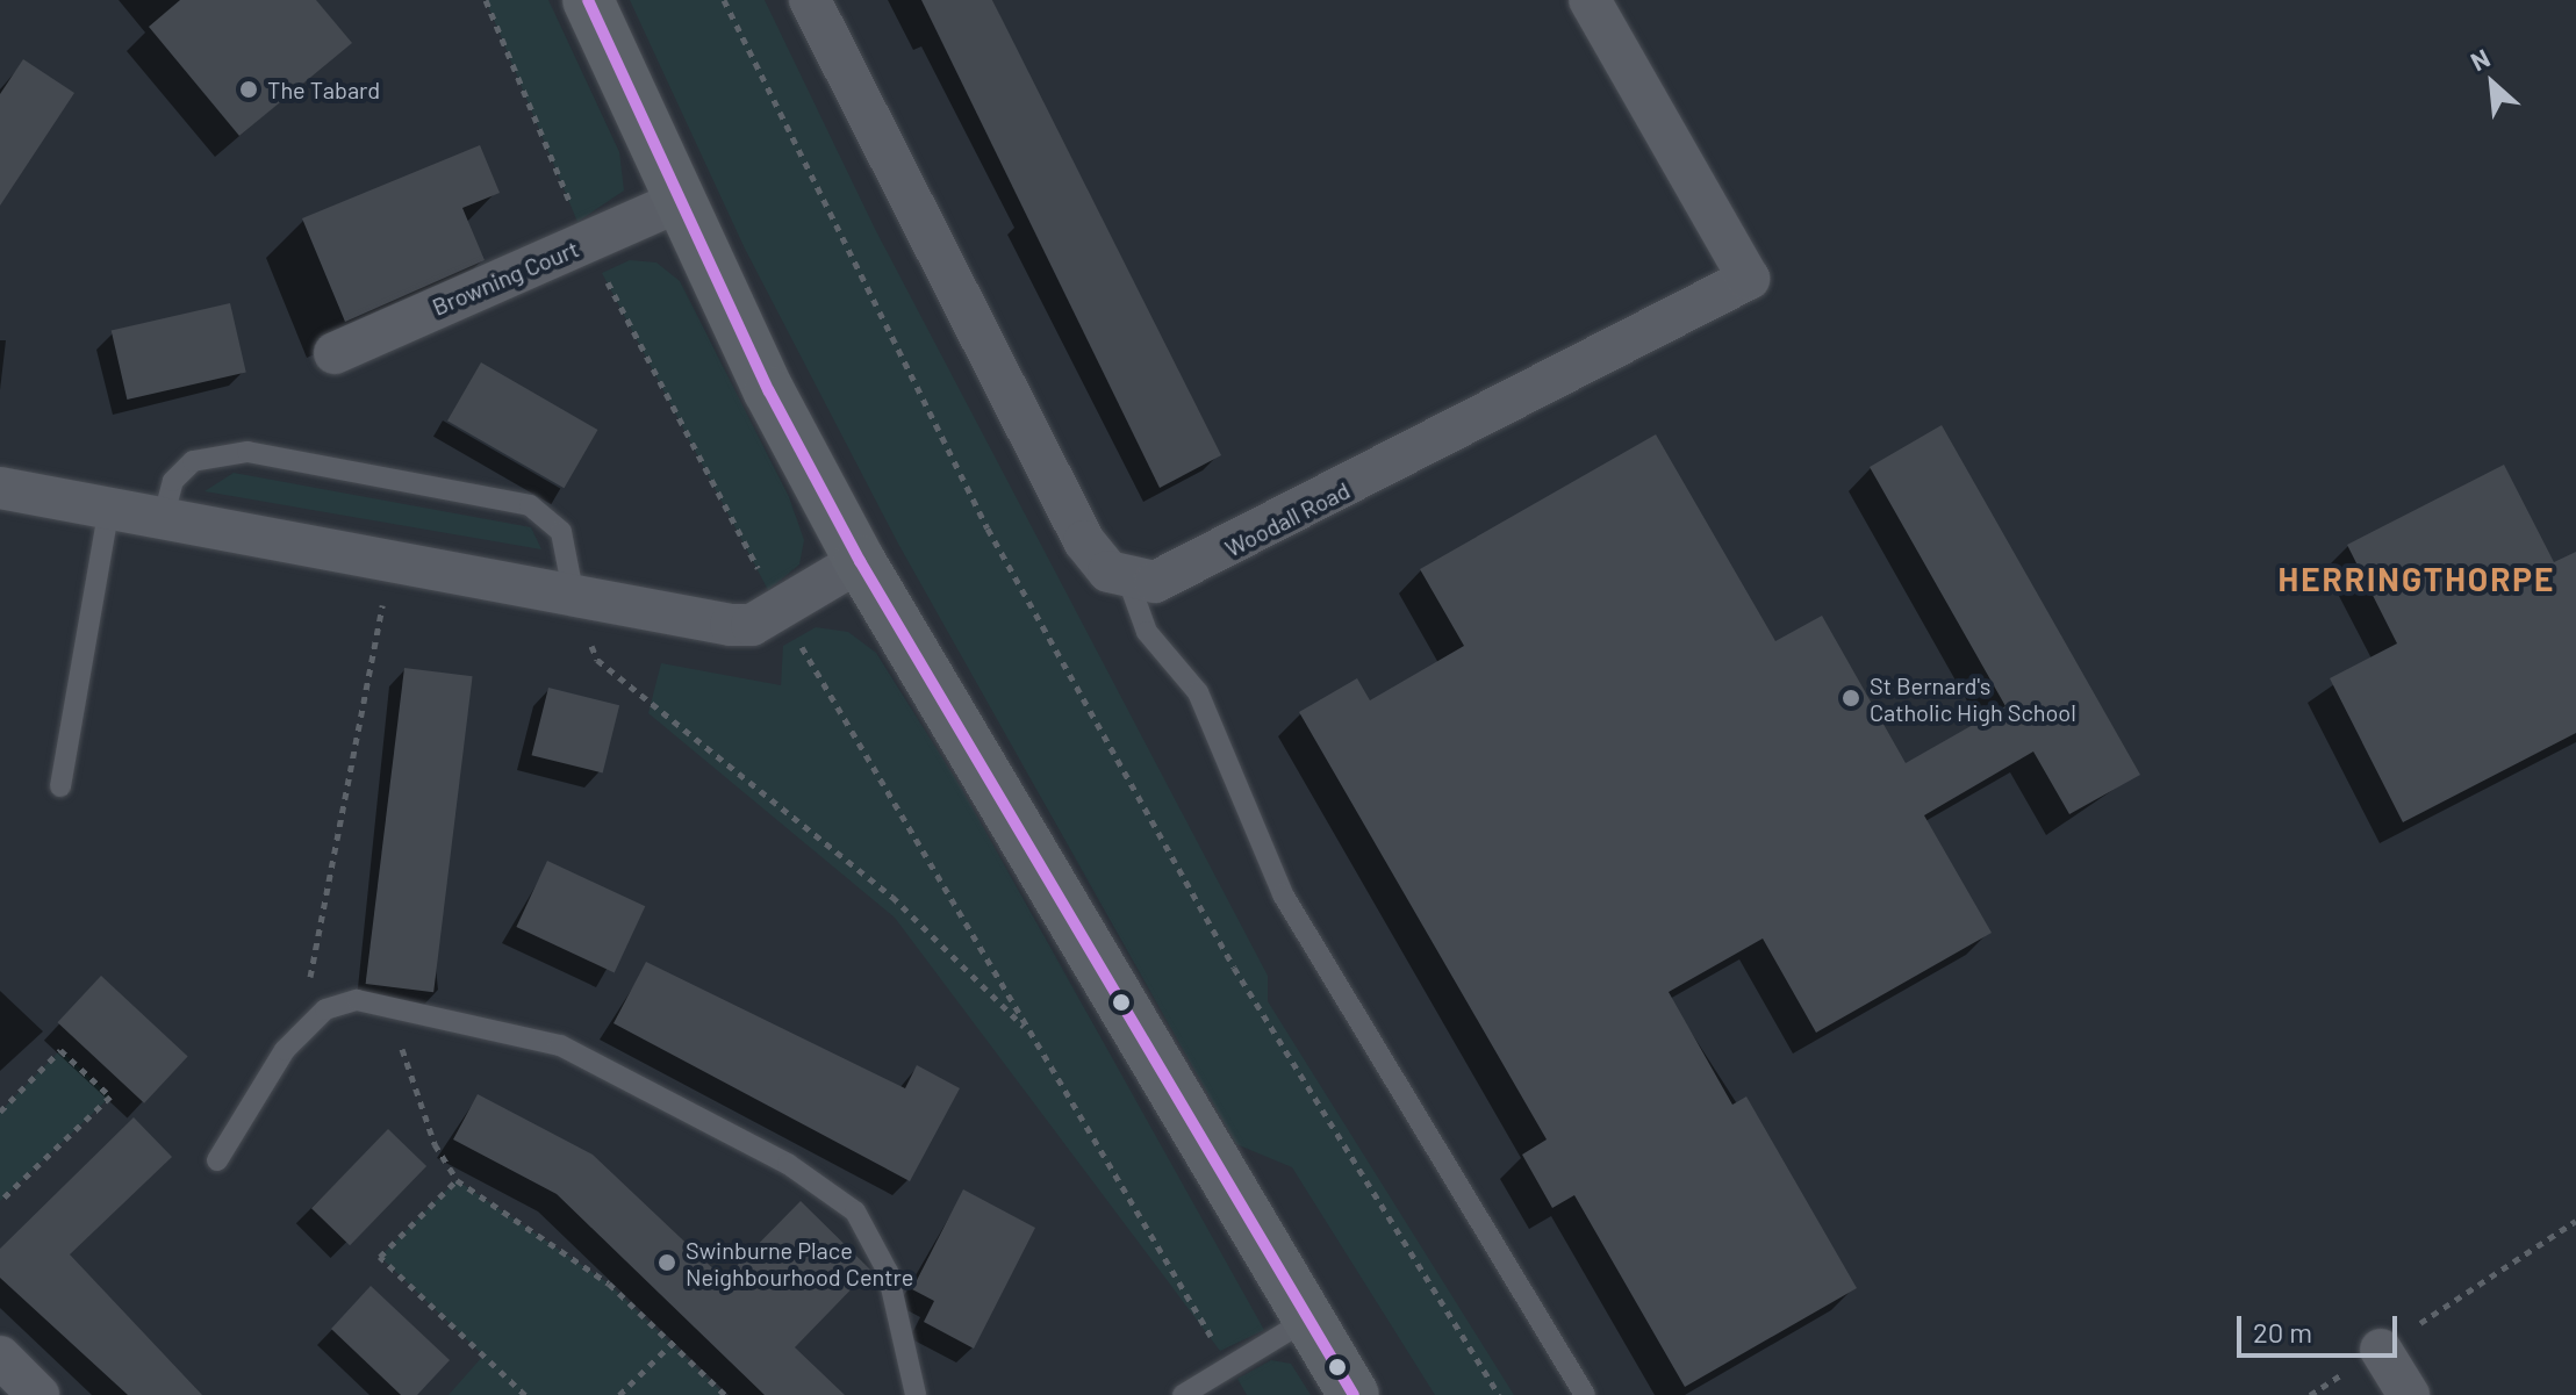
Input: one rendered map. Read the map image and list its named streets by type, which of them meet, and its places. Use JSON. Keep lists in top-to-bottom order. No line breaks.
{"streets":{"street":["Browning Court","Woodall Road"]},"districts":["HERRINGTHORPE"],"places":["The Tabard","St Bernard's Catholic High School","Swinburne Place Neighbourhood Centre"],"scale_bar":"20 m","north":"top left"}
